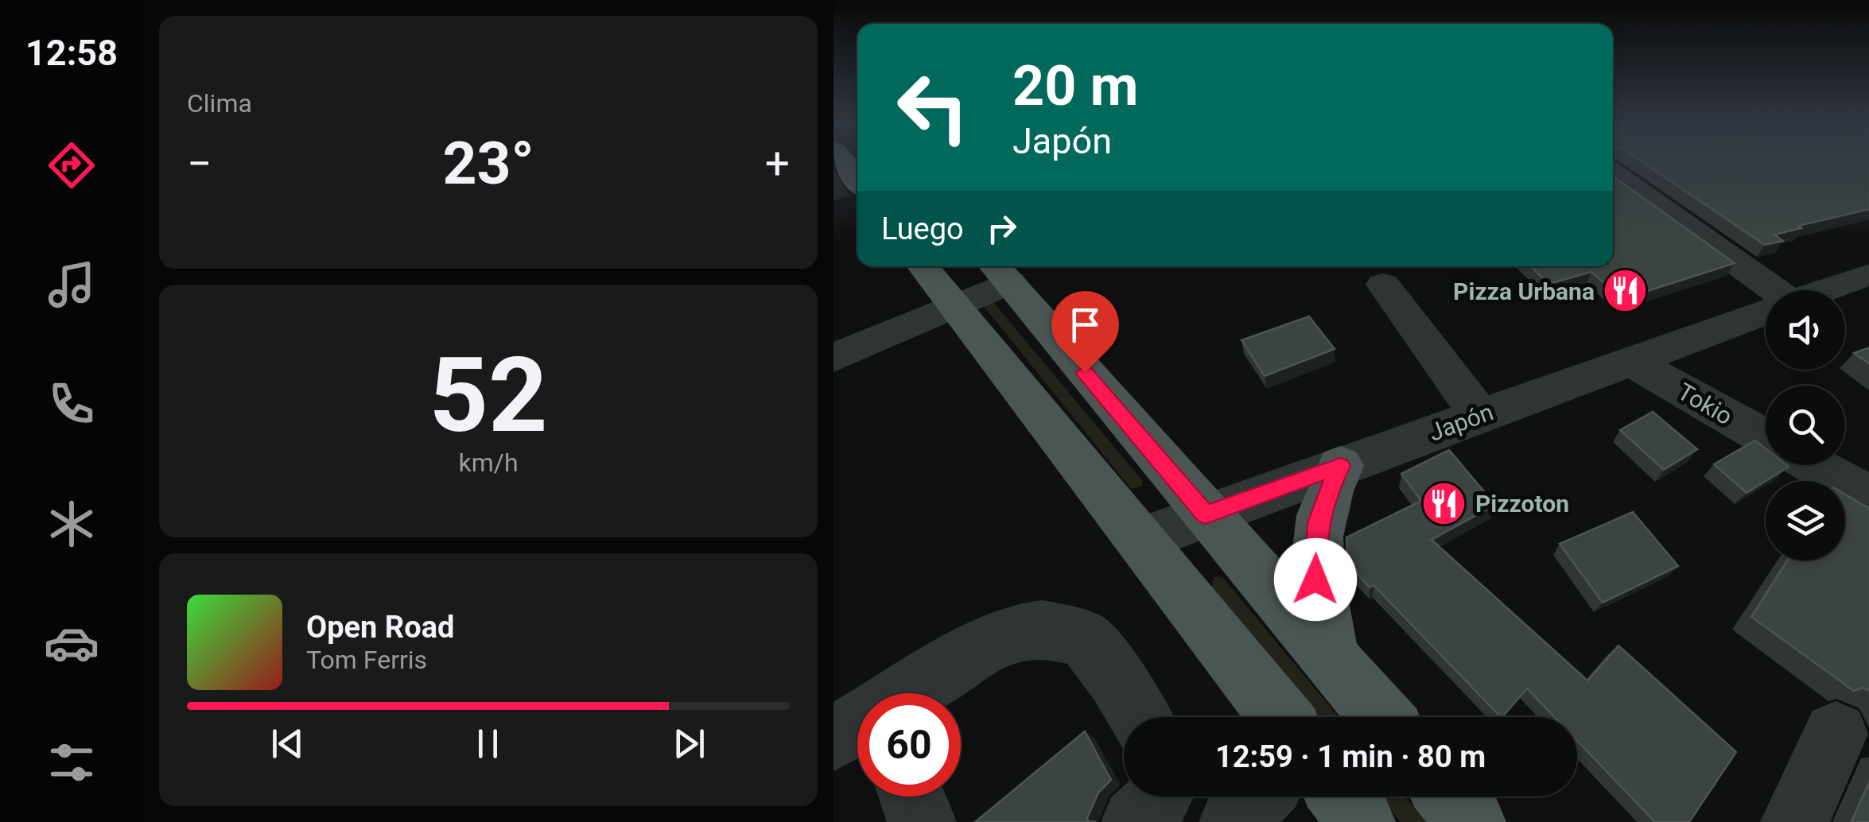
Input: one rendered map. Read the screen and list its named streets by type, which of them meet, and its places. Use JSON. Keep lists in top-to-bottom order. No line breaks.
{"streets":{"street":["Tokio","Japón"]},"crossings":[["Tokio","Japón"]],"places":{"restaurant":["Pizza Urbana","Pizzoton"]},"page":{"tabs":"12:58","tile":["Clima",["52","km/h"]],"turn":["20 m","Japón"],"heat":["−","23°","+"],"then":"Luego","song":["Open Road","Tom Ferris"],"limit":"60","trip":"12:59 · 1 min · 80 m"}}
